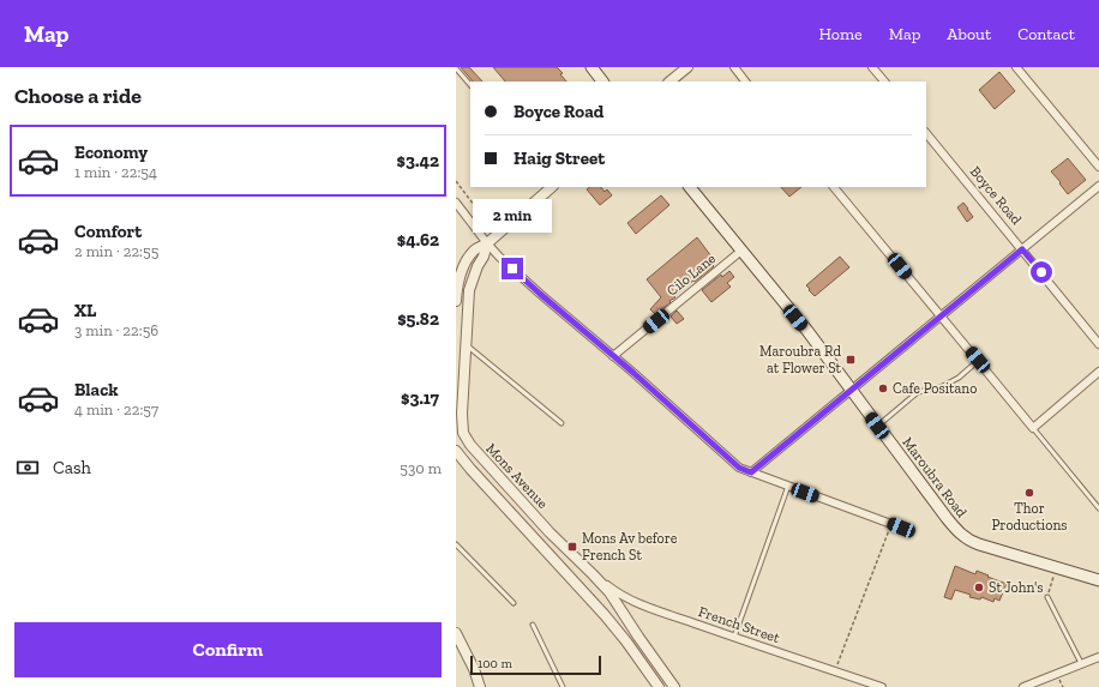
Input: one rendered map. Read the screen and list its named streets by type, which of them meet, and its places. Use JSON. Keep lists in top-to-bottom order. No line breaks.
{"streets":{"main road":["Maroubra Road"],"street":["Boyce Road","Cilo Lane","Mons Avenue","French Street"]},"crossings":[["Cilo Lane","Maroubra Road"],["Mons Avenue","French Street"]],"places":{"transit":["Maroubra Rd at Flower St","Mons Av before French St"],"other":["Cafe Positano","Thor Productions","St John's"]},"scale_bar":"100 m","page":{"header":"Map","nav":["Home","Map","About","Contact"],"heading":"Choose a ride","banner":["Boyce Road","Haig Street"],"list":[{"name":"Economy","note":"1 min · 22:54","value":"$3.42"},{"name":"Comfort","note":"2 min · 22:55","value":"$4.62"},{"name":"XL","note":"3 min · 22:56","value":"$5.82"},{"name":"Black","note":"4 min · 22:57","value":"$3.17"}],"bubble":"2 min","pay":["Cash","530 m"],"buttons":"Confirm","scale":"100 m"}}
